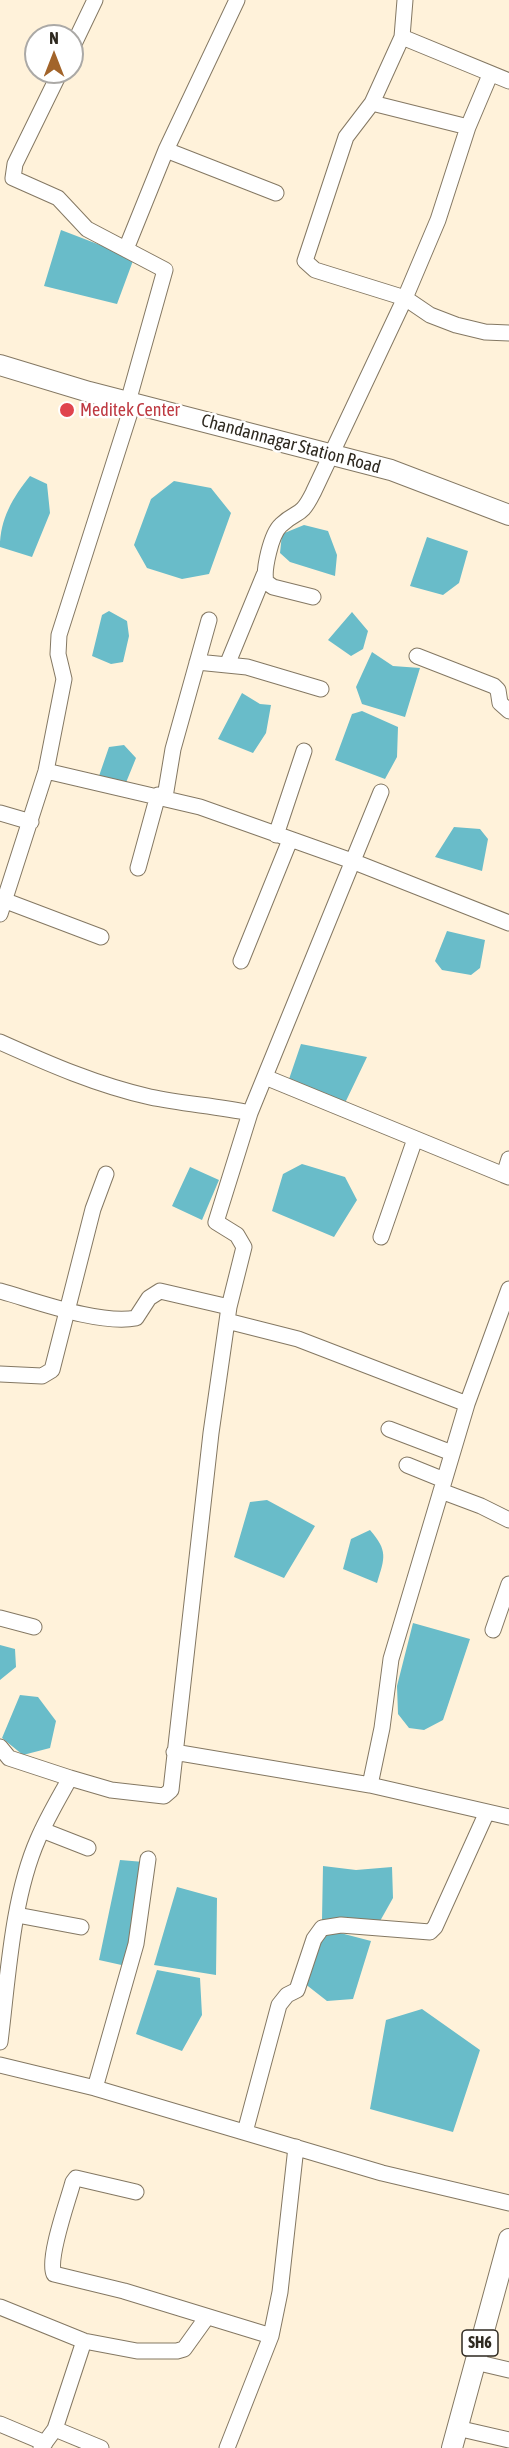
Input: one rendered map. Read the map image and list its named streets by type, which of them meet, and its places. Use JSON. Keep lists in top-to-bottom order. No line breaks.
{"streets":{"main road":["Chandannagar Station Road","SH6"]},"places":["Meditek Center"],"north":"top"}
